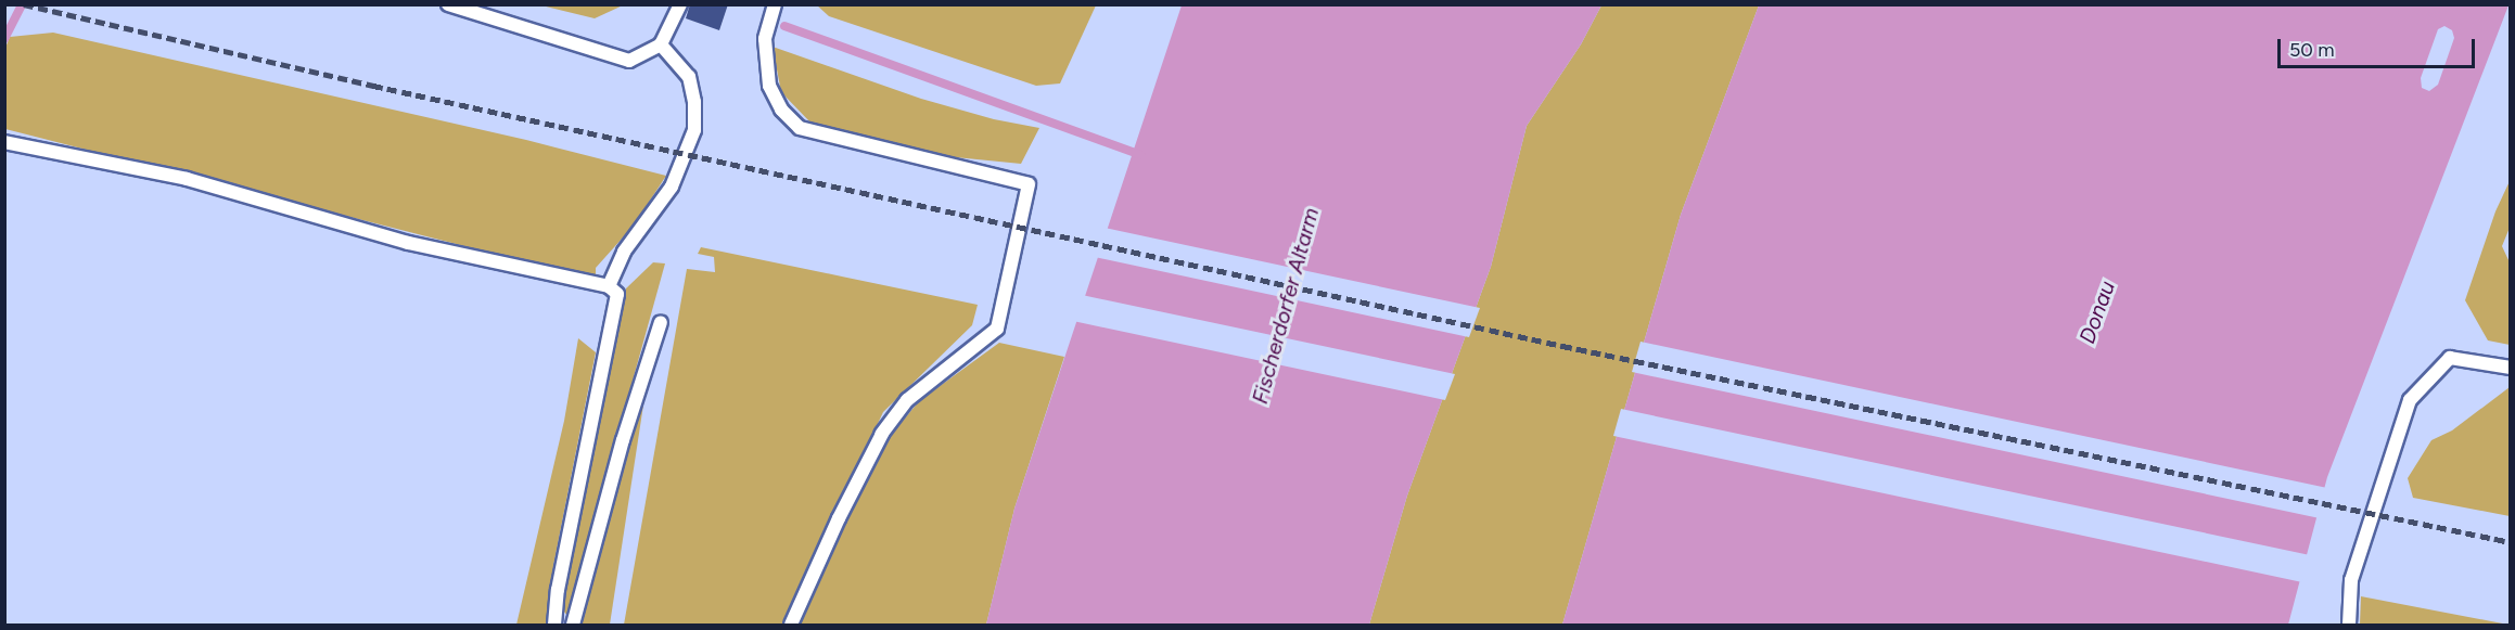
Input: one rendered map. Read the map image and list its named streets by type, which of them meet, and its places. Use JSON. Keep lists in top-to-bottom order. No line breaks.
{"water":["Fischerdorfer Altarm","Donau"],"scale_bar":"50 m"}
